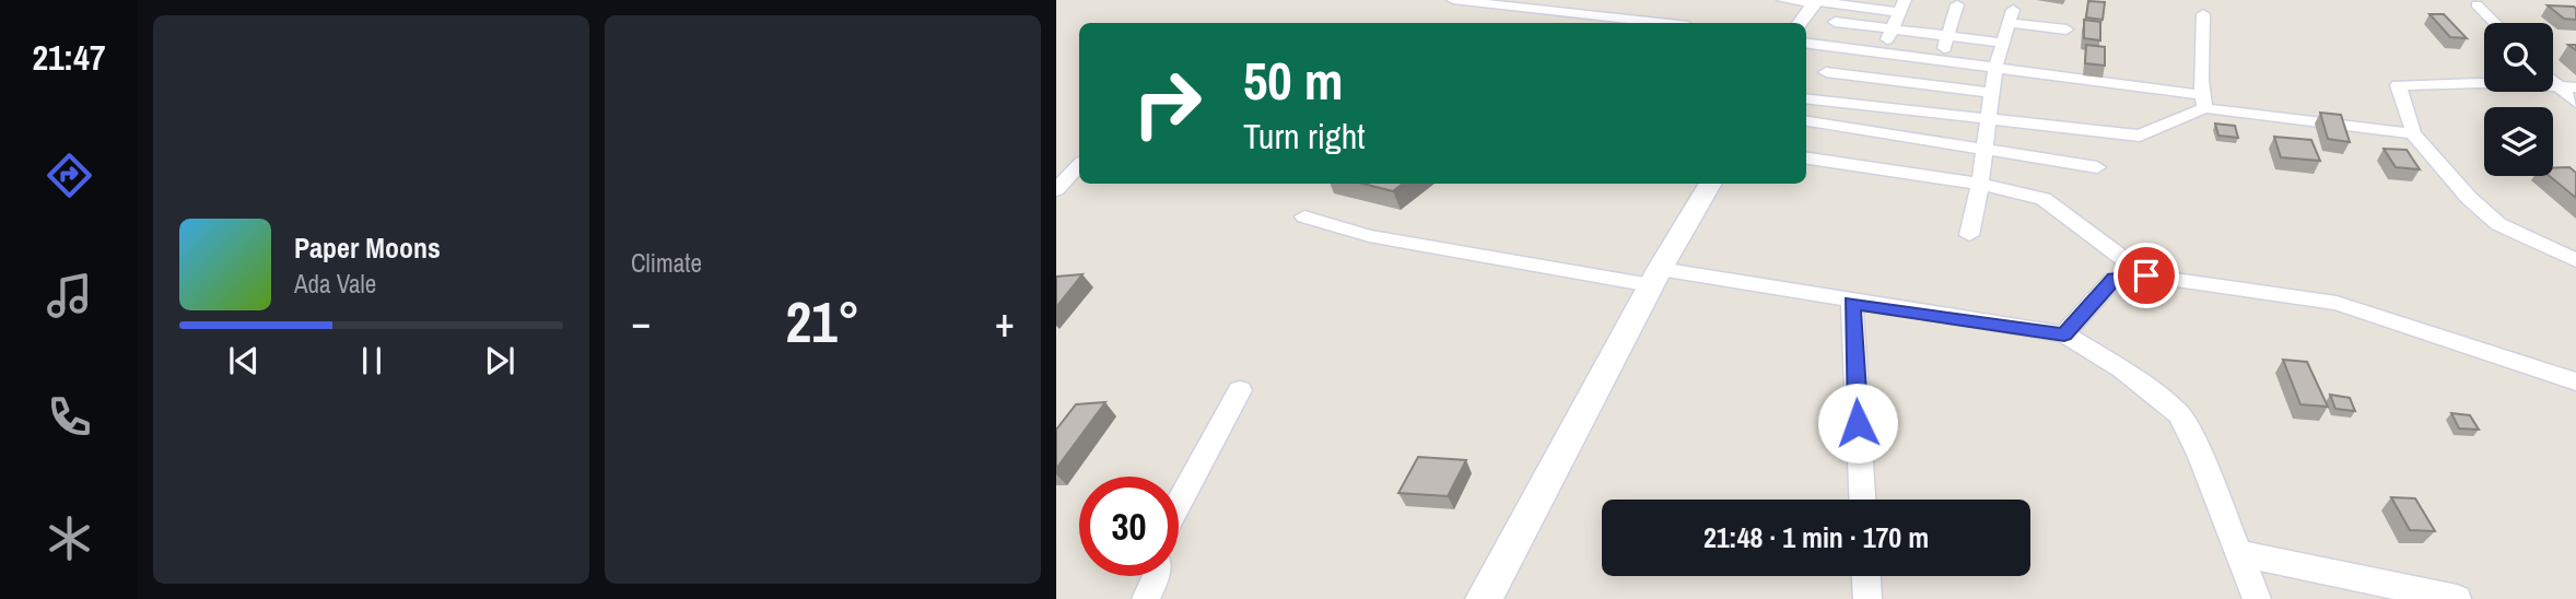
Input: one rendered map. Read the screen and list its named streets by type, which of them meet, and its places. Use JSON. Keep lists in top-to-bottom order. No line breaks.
{"page":{"tabs":"21:47","tile":"Climate","turn":["50 m","Turn right"],"song":["Paper Moons","Ada Vale"],"heat":["−","21°","+"],"limit":"30","trip":"21:48 · 1 min · 170 m"}}
